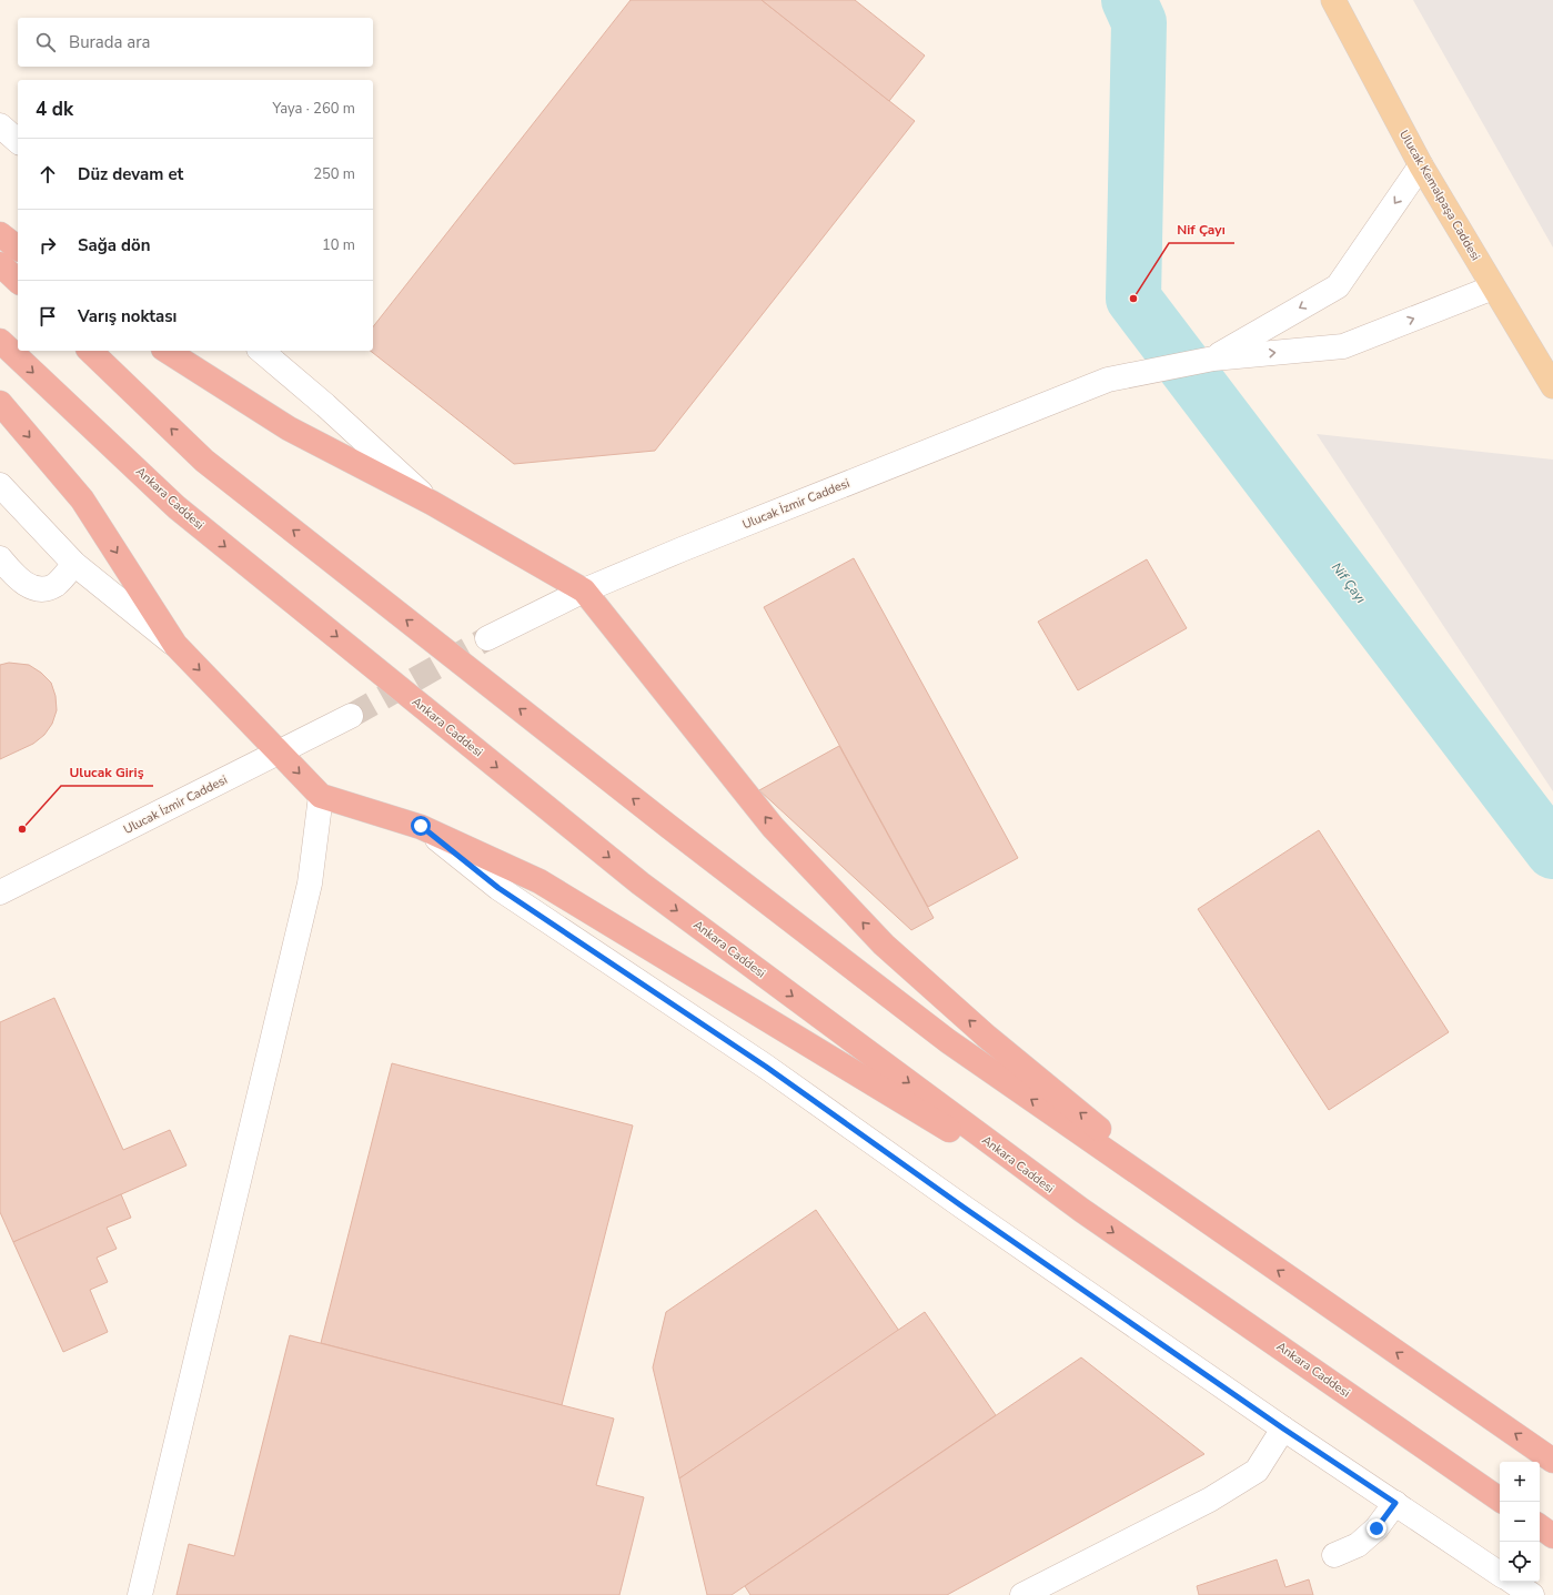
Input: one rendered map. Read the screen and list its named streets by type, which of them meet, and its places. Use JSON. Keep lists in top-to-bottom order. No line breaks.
{"streets":{"highway":["Ankara Caddesi"],"main road":["Ulucak Kemalpaşa Caddesi"],"street":["Ulucak İzmir Caddesi"]},"water":["Nif Çayı"],"places":["Nif Çayı","Ulucak Giriş"],"page":{"search":"Burada ara","heading":["4 dk","Yaya · 260 m"],"list":[["Düz devam et","250 m"],["Sağa dön","10 m"],"Varış noktası"],"map_buttons":["+","−"]}}
